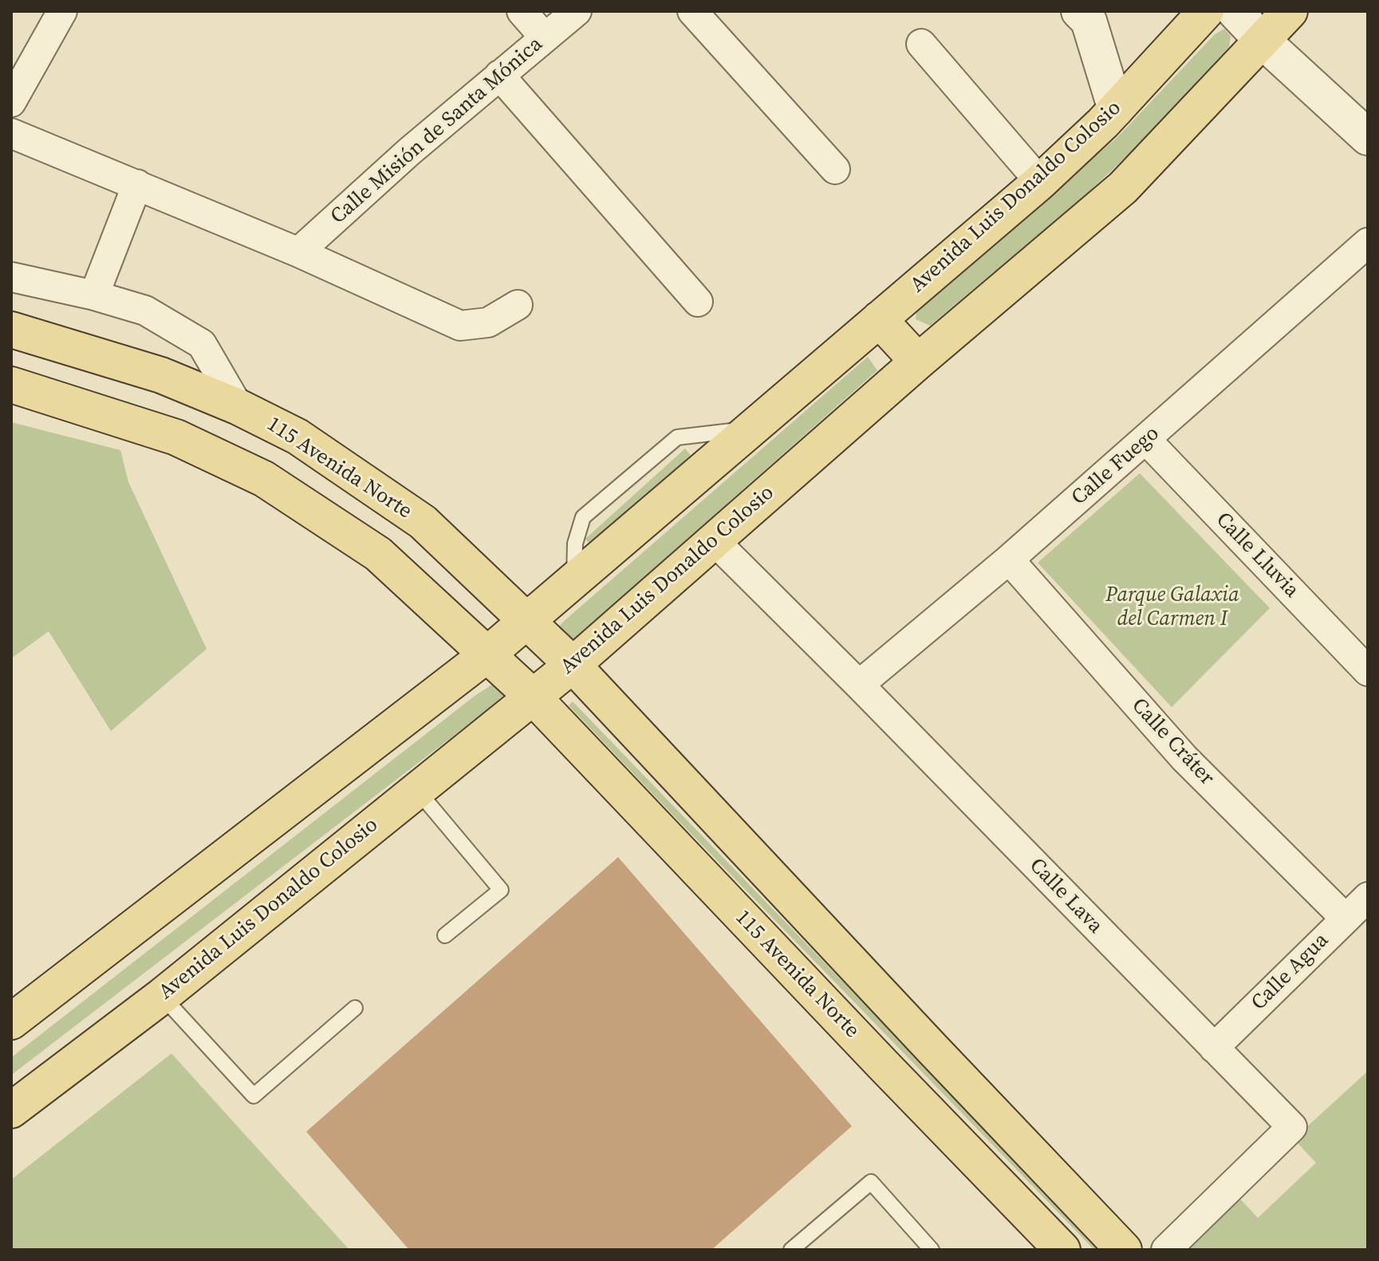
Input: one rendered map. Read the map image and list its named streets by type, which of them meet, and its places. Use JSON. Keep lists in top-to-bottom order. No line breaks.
{"streets":{"main road":["Avenida Luis Donaldo Colosio","115 Avenida Norte"],"street":["Calle Misión de Santa Mónica","Calle Fuego","Calle Lluvia","Calle Cráter","Calle Lava","Calle Agua"]},"crossings":[["Avenida Luis Donaldo Colosio","115 Avenida Norte"],["Avenida Luis Donaldo Colosio","Calle Lava"],["Calle Fuego","Calle Lluvia"],["Calle Fuego","Calle Cráter"],["Calle Fuego","Calle Lava"],["Calle Cráter","Calle Agua"],["Calle Lava","Calle Agua"]],"parks":["Parque Galaxia del Carmen I"]}
